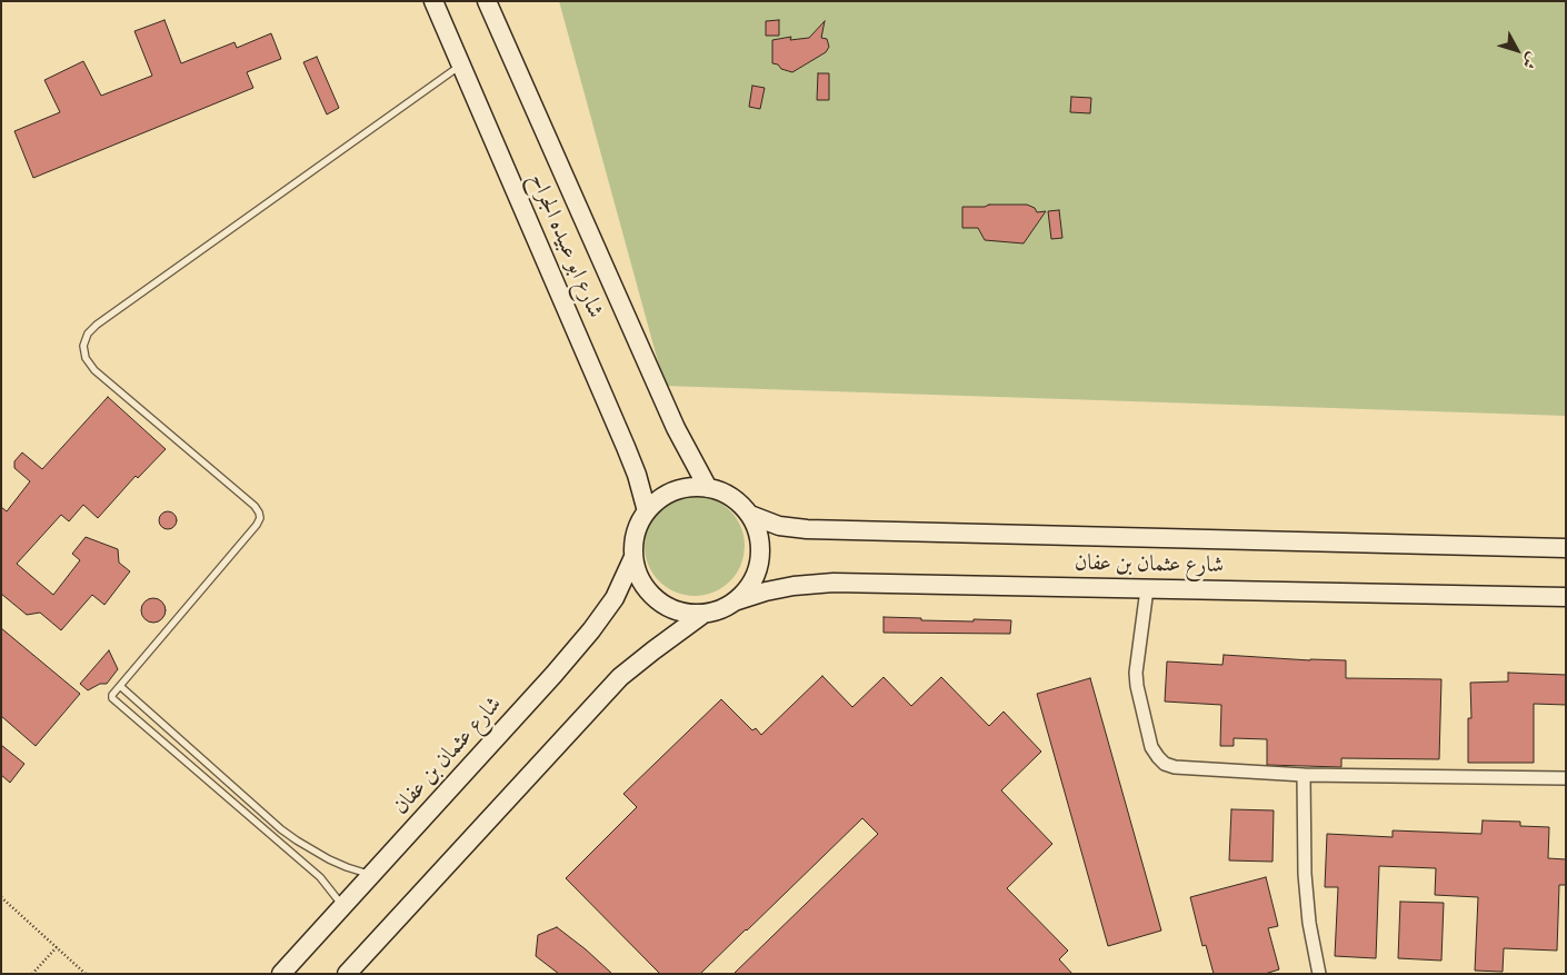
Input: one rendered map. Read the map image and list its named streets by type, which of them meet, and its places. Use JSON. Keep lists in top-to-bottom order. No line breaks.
{"streets":{"main road":["شارع ابو عبيده الجراح","شارع عثمان بن عفان"]},"crossings":[["شارع ابو عبيده الجراح","شارع عثمان بن عفان"]],"north":"bottom right"}
